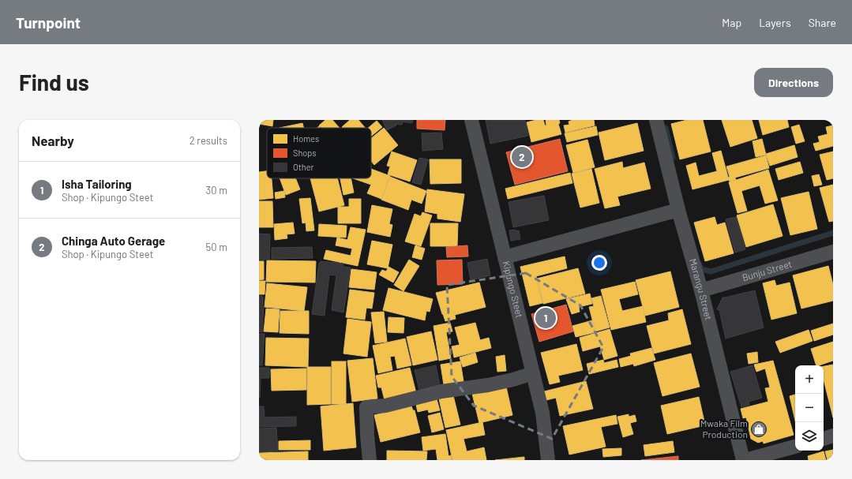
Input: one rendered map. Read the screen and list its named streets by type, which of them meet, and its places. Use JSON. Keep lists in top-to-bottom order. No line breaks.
{"streets":{"street":["Bunju Street","Kipungo Steet","Marangu Street"]},"crossings":[["Bunju Street","Marangu Street"]],"places":{"shop":["Mwaka Film Production"]},"legend":["Homes","Shops","Other"],"page":{"header":"Turnpoint","nav":["Map","Layers","Share"],"buttons":"Directions","title":"Find us","heading":["Nearby","2 results"],"pins":["2","1"],"list":[{"mark":"1","name":"Isha Tailoring","note":"Shop · Kipungo Steet","value":"30 m"},{"mark":"2","name":"Chinga Auto Gerage","note":"Shop · Kipungo Steet","value":"50 m"}],"map_buttons":["+","−"]}}
